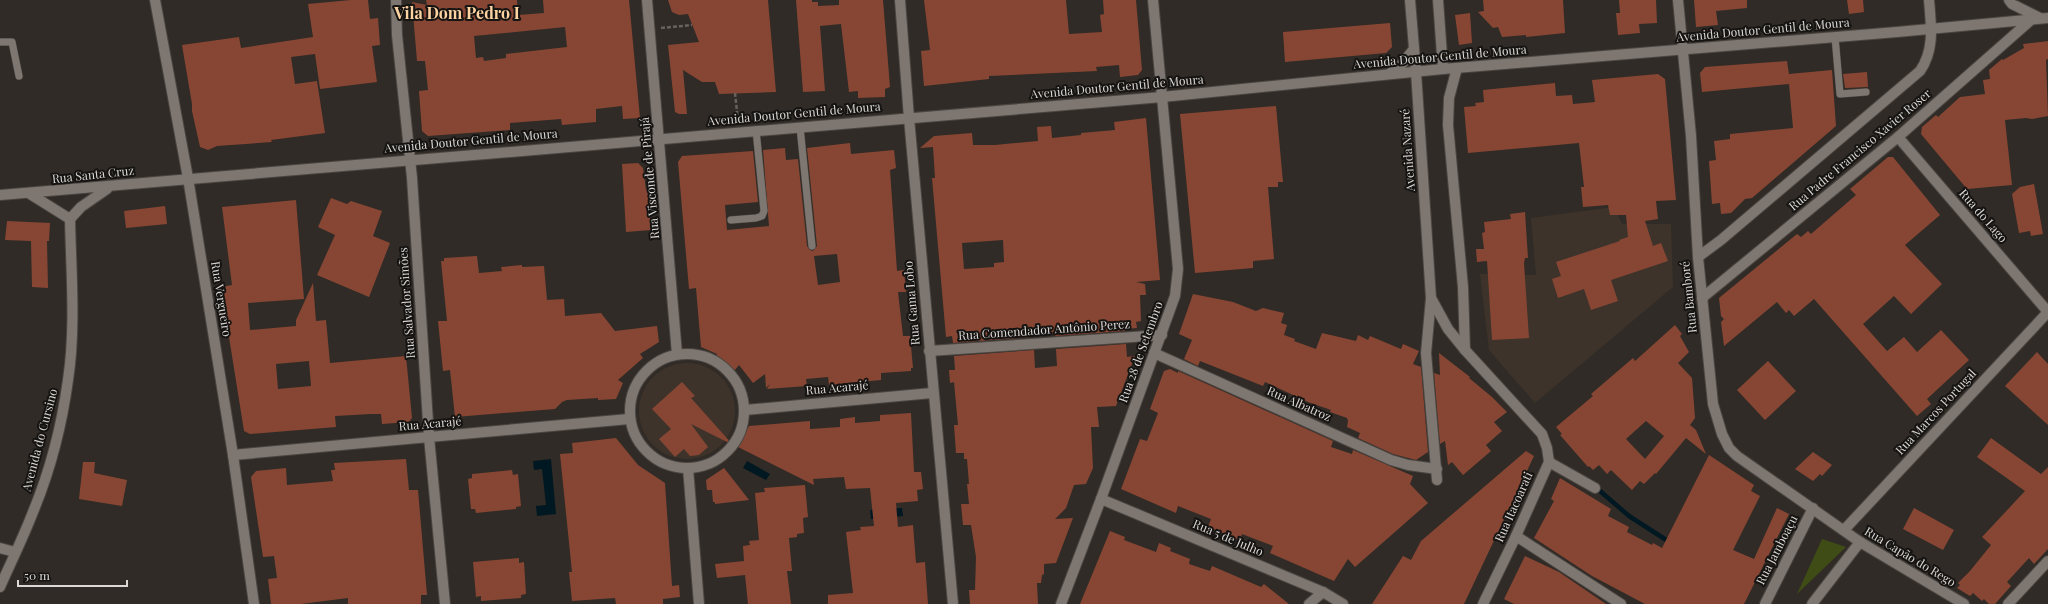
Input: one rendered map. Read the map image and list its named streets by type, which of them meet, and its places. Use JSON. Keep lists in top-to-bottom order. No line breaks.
{"streets":{"street":["Avenida Doutor Gentil de Moura","Avenida Nazaré","Rua Padre Francisco Xavier Roser","Rua Santa Cruz","Rua Visconde de Pirajá","Rua do Lago","Rua Bamboré","Rua Vergueiro","Rua Salvador Simões","Rua Gama Lobo","Rua Comendador Antônio Perez","Rua 28 de Setembro","Rua Acarajé","Rua Albatroz","Rua Marcos Portugal","Avenida do Cursino","Rua Itacoarati","Rua 5 de Julho","Rua Jamboaçu","Rua Capão do Rego"]},"crossings":[["Avenida Doutor Gentil de Moura","Avenida Nazaré"],["Avenida Doutor Gentil de Moura","Rua Padre Francisco Xavier Roser"],["Avenida Doutor Gentil de Moura","Rua Santa Cruz"],["Avenida Doutor Gentil de Moura","Rua Visconde de Pirajá"],["Avenida Doutor Gentil de Moura","Rua Bamboré"],["Avenida Doutor Gentil de Moura","Rua Vergueiro"],["Avenida Doutor Gentil de Moura","Rua Salvador Simões"],["Avenida Doutor Gentil de Moura","Rua Gama Lobo"],["Avenida Doutor Gentil de Moura","Rua 28 de Setembro"],["Avenida Nazaré","Rua Albatroz"],["Avenida Nazaré","Rua Itacoarati"],["Rua Padre Francisco Xavier Roser","Rua do Lago"],["Rua Padre Francisco Xavier Roser","Rua Bamboré"],["Rua Santa Cruz","Rua Vergueiro"],["Rua Visconde de Pirajá","Rua Acarajé"],["Rua do Lago","Rua Marcos Portugal"],["Rua Bamboré","Rua Marcos Portugal"],["Rua Bamboré","Rua Jamboaçu"],["Rua Bamboré","Rua Capão do Rego"],["Rua Vergueiro","Rua Acarajé"],["Rua Salvador Simões","Rua Acarajé"],["Rua Gama Lobo","Rua Comendador Antônio Perez"],["Rua Gama Lobo","Rua Acarajé"],["Rua Comendador Antônio Perez","Rua 28 de Setembro"],["Rua 28 de Setembro","Rua Albatroz"],["Rua 28 de Setembro","Rua 5 de Julho"],["Rua Marcos Portugal","Rua Capão do Rego"]],"districts":["Vila Dom Pedro I"],"scale_bar":"50 m"}
